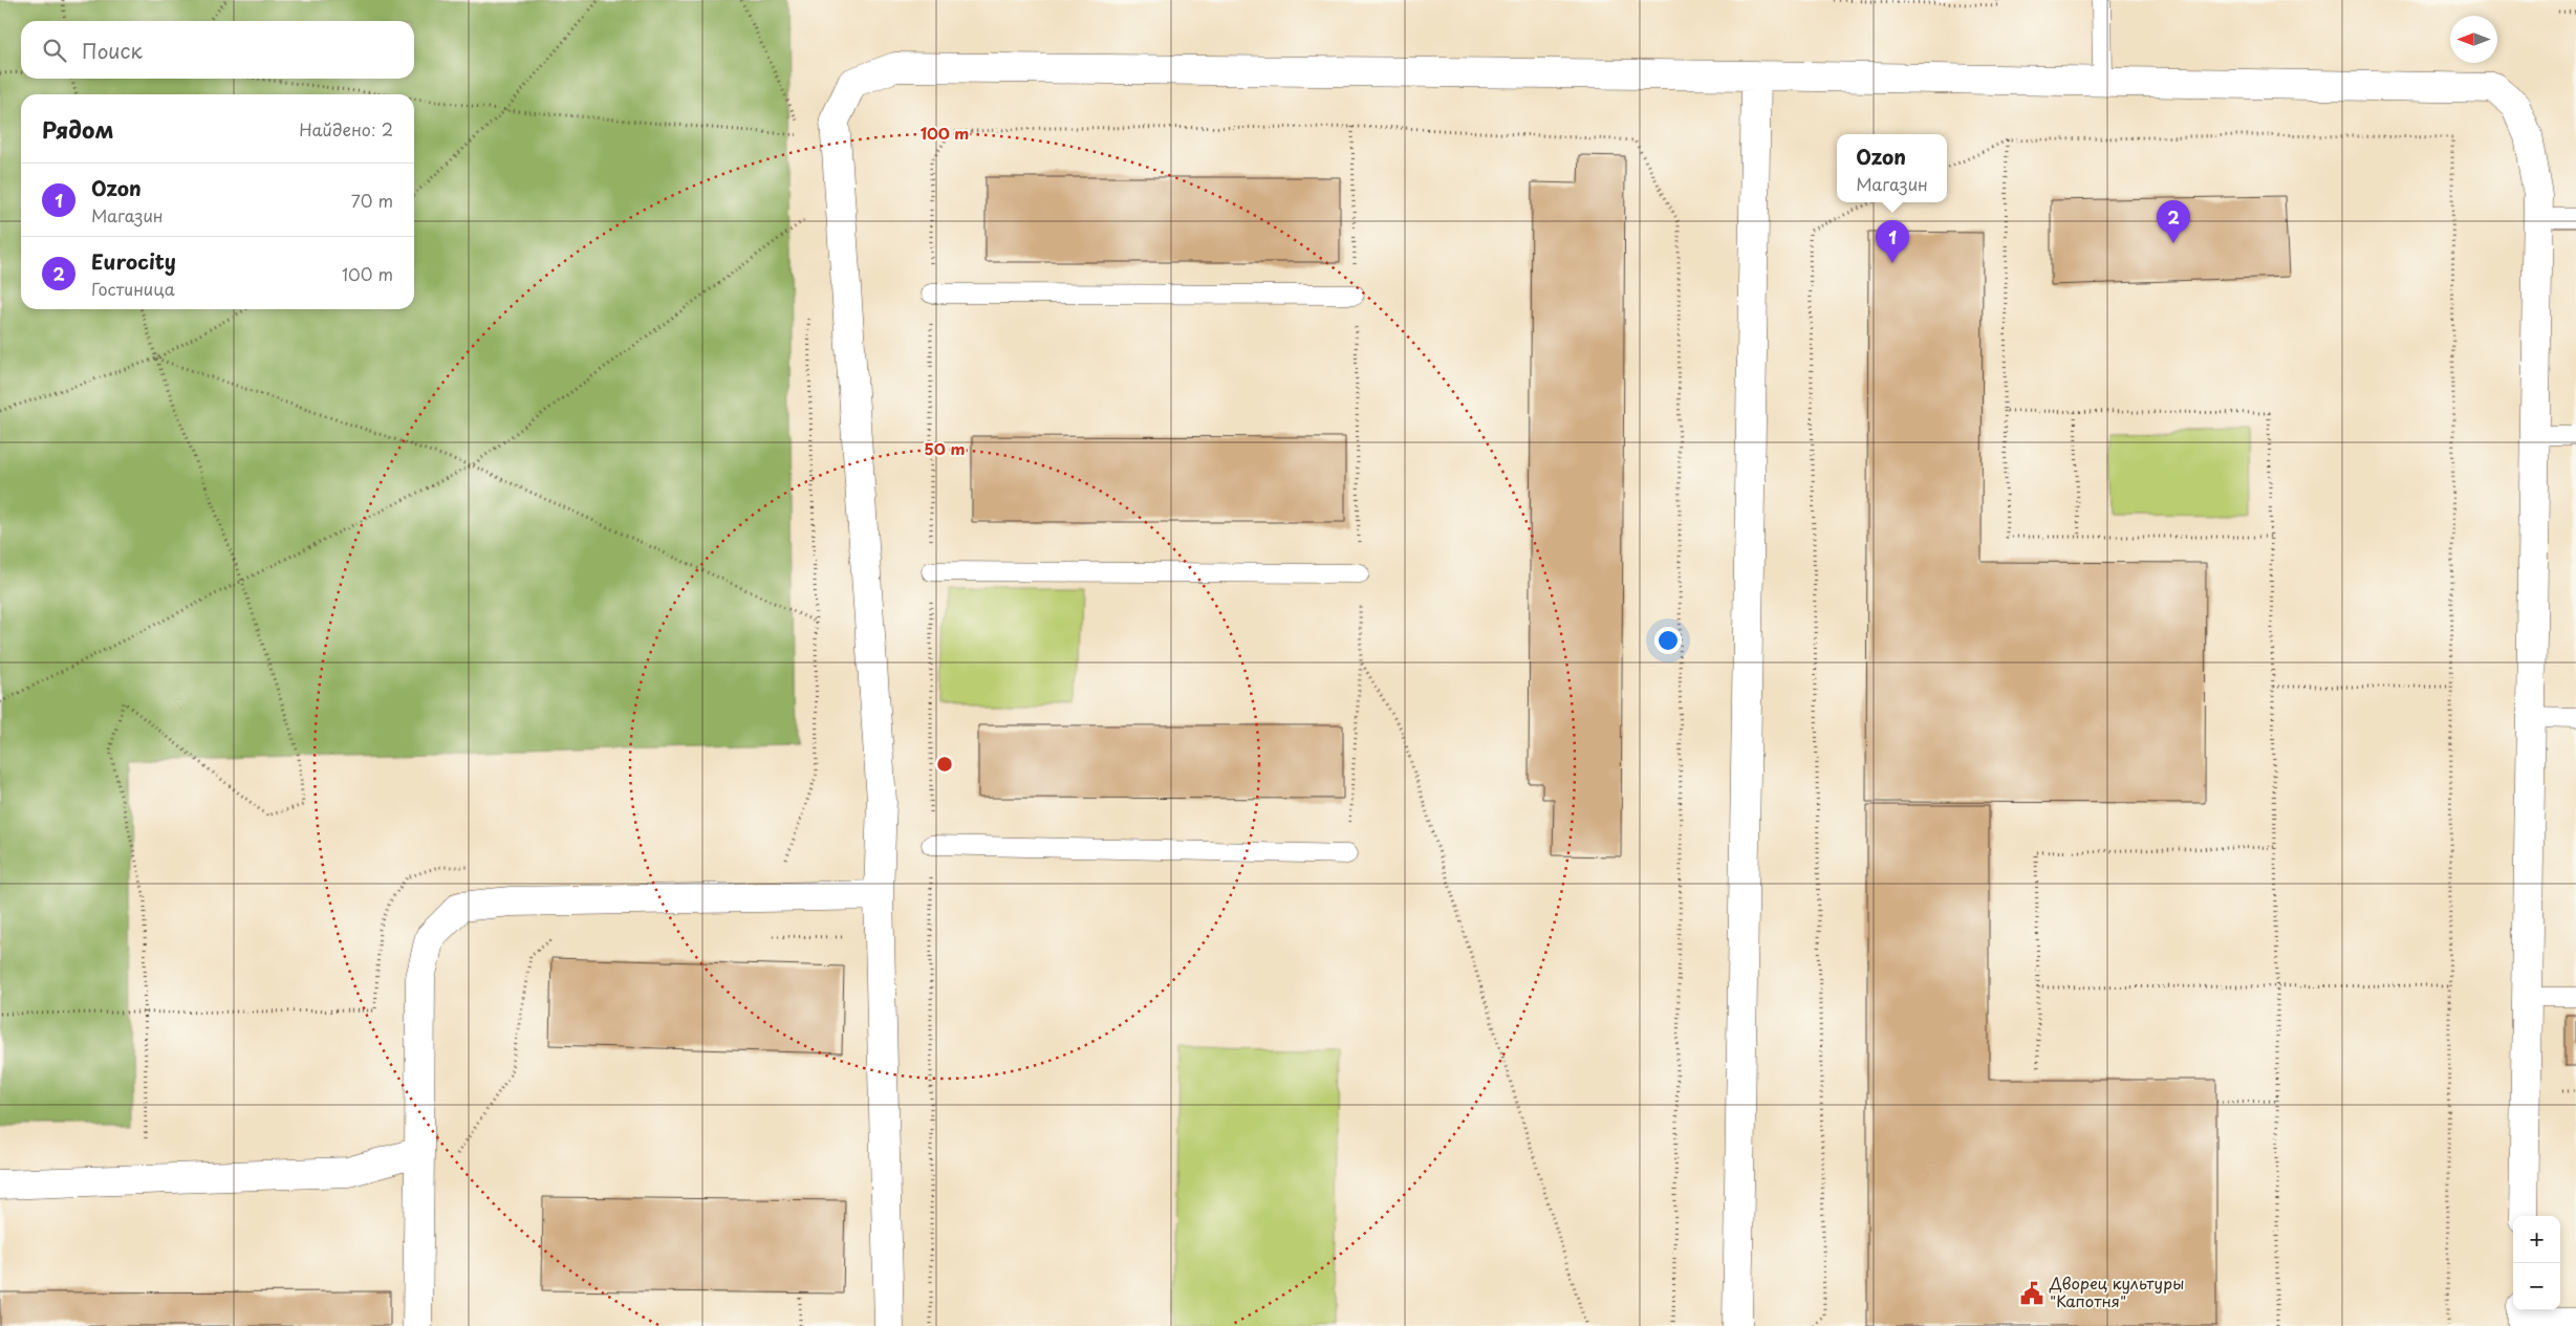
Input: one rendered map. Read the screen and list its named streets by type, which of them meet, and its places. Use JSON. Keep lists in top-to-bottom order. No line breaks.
{"places":{"public building":["Дворец культуры \"Капотня\""]},"north":"left","page":{"search":"Поиск","heading":["Рядом","Найдено: 2"],"popup":["Ozon","Магазин"],"list":[{"mark":"1","name":"Ozon","note":"Магазин","value":"70 m"},{"mark":"2","name":"Eurocity","note":"Гостиница","value":"100 m"}],"pins":["2","1"],"map_buttons":["+","−"]},"rings":["100 m","50 m"]}
